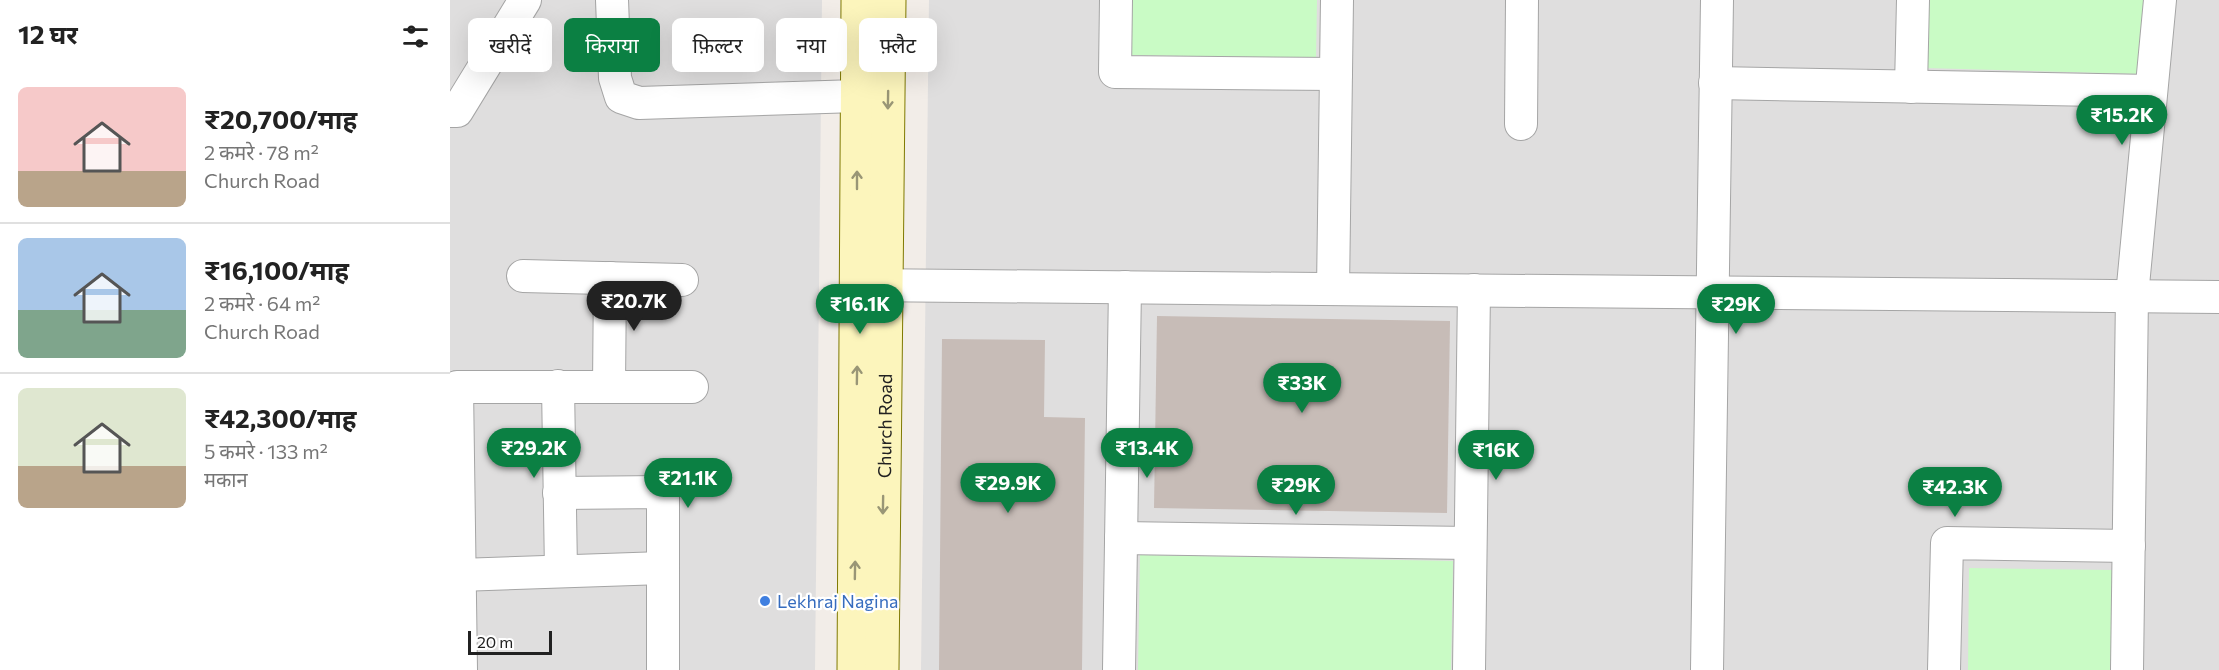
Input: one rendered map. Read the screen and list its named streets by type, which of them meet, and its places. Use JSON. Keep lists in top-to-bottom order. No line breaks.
{"streets":{"street":["Church Road"]},"places":["Lekhraj Nagina"],"scale_bar":"20 m","page":{"heading":"12 घर","chip":["खरीदें","किराया","फ़िल्टर","नया","फ़्लैट"],"list":[{"name":"₹20,700/माह","note":"2 कमरे · 78 m² · Church Road"},{"name":"₹16,100/माह","note":"2 कमरे · 64 m² · Church Road"},{"name":"₹42,300/माह","note":"5 कमरे · 133 m² · मकान"}],"price":["₹15.2K","₹20.7K","₹16.1K","₹29K","₹33K","₹29.2K","₹13.4K","₹16K","₹21.1K","₹29.9K","₹29K","₹42.3K"],"scale":"20 m"}}
